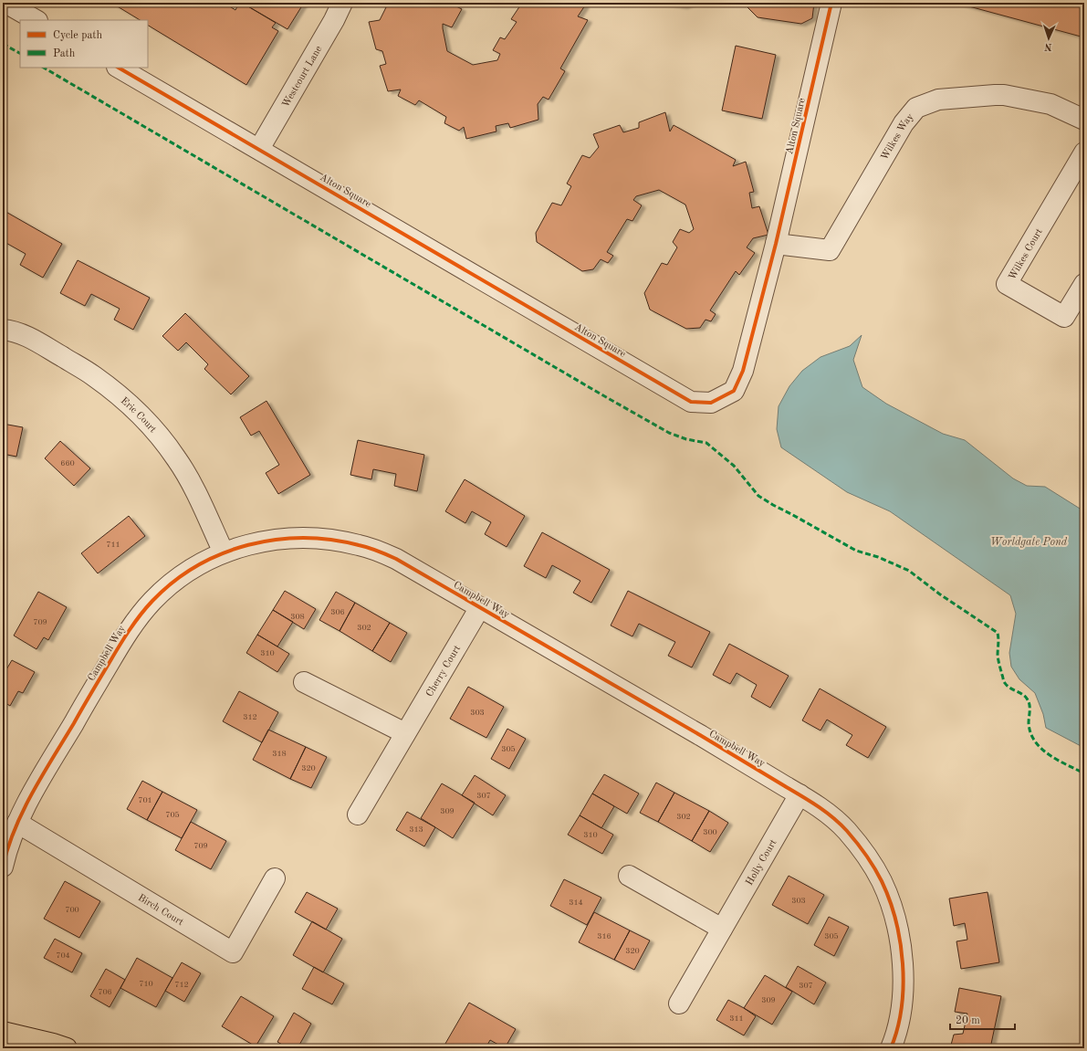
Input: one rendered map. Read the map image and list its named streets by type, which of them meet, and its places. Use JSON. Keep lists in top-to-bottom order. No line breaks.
{"streets":{"street":["Westcourt Lane","Alton Square","Wilkes Way","Wilkes Court","Eric Court","Campbell Way","Cherry Court","Holly Court","Birch Court"]},"crossings":[["Westcourt Lane","Alton Square"],["Alton Square","Wilkes Way"],["Eric Court","Campbell Way"],["Campbell Way","Cherry Court"],["Campbell Way","Holly Court"],["Campbell Way","Birch Court"]],"water":["Worldgate Pond"],"house_numbers":["660","711","306","308","709","302","310","303","312","305","318","320","307","701","309","705","302","313","300","310","709","303","314","700","316","305","320","704","710","712","307","706","309","311"],"legend":["Cycle path","Path"],"scale_bar":"20 m","north":"bottom"}
